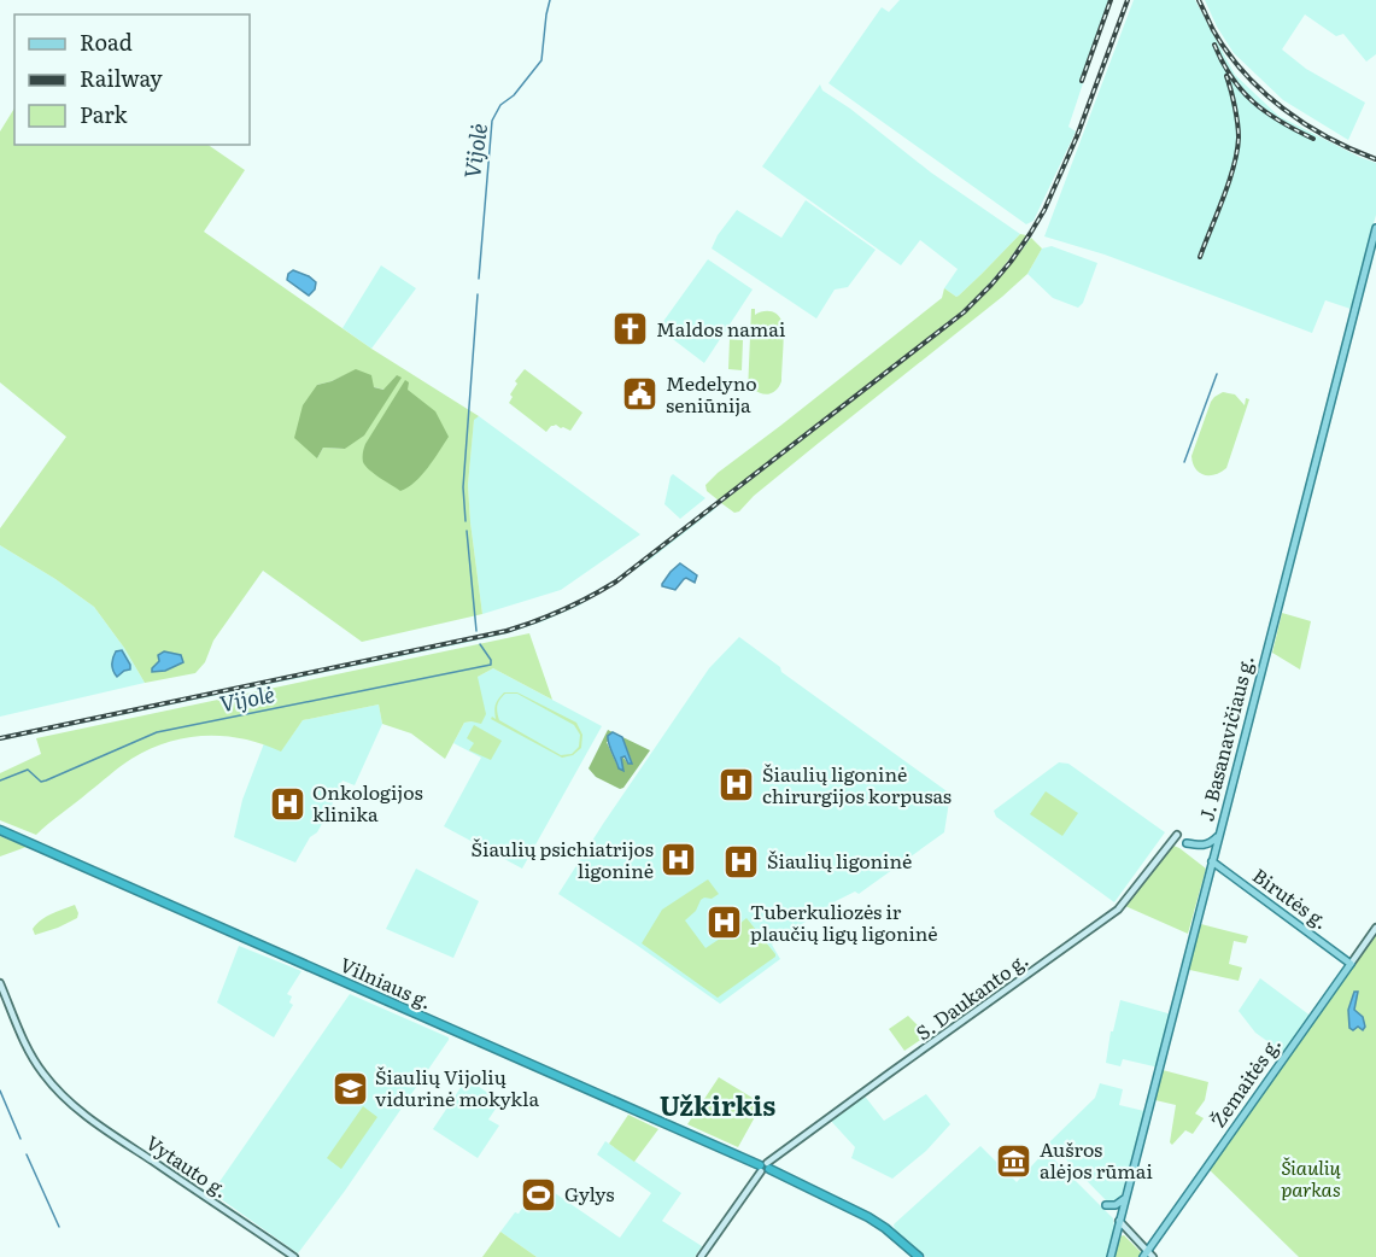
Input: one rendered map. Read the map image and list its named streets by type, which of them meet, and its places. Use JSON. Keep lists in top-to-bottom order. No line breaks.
{"streets":{"highway":["Vilniaus g."],"main road":["J. Basanavičiaus g.","Birutės g.","S. Daukanto g.","Žemaitės g.","Vytauto g."]},"crossings":[["J. Basanavičiaus g.","Birutės g."],["Birutės g.","Žemaitės g."],["Vilniaus g.","S. Daukanto g."]],"districts":["Užkirkis"],"water":["Vijolė"],"parks":["Šiaulių parkas"],"places":{"church":["Maldos namai"],"public building":["Medelyno seniūnija"],"hospital":["Šiaulių ligoninė chirurgijos korpusas","Onkologijos klinika","Šiaulių psichiatrijos ligoninė","Šiaulių ligoninė","Tuberkuliozės ir plaučių ligų ligoninė"],"school or university":["Šiaulių Vijolių vidurinė mokykla"],"museum":["Aušros alėjos rūmai"],"sports":["Gylys"]},"legend":["Road","Railway","Park"]}
